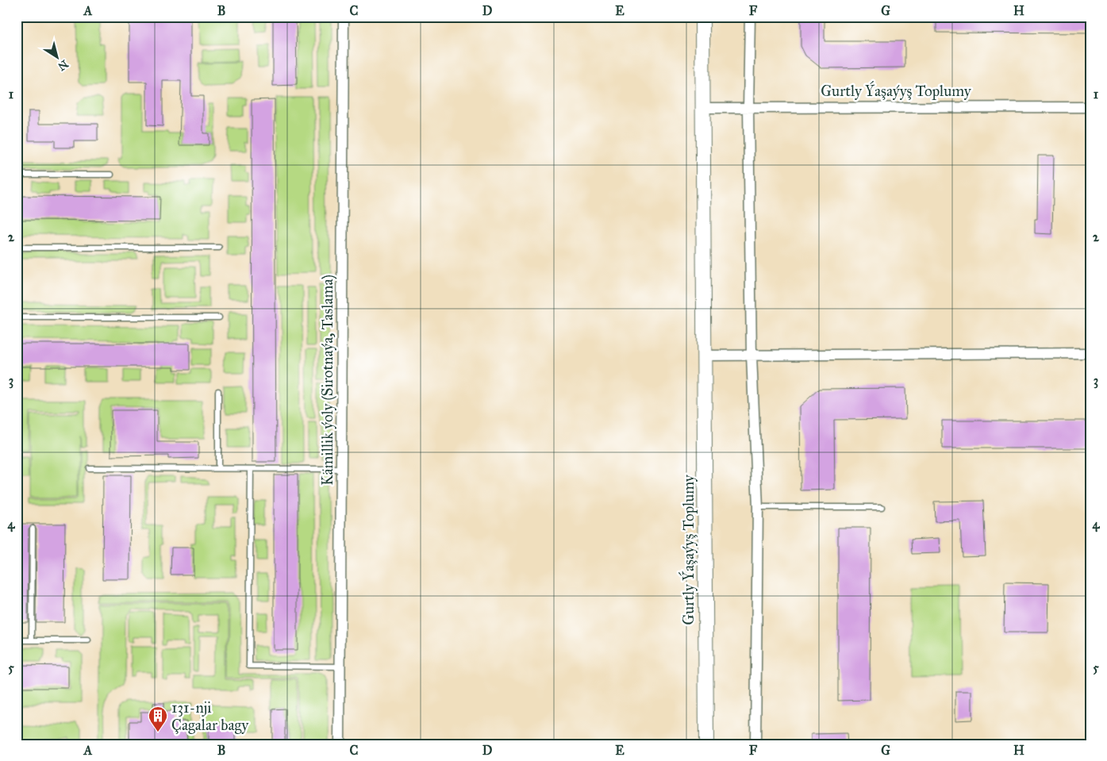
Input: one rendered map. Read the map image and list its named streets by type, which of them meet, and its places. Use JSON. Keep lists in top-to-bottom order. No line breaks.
{"streets":{"street":["Gurtly Ýaşaýyş Toplumy","Kämillik ýoly (Sirotnaýa, Taslama)"]},"places":{"building":["131-nji Çagalar bagy"]},"north":"bottom right","grid":{"columns":["A","B","C","D","E","F","G","H"],"rows":["1","2","3","4","5"]}}
